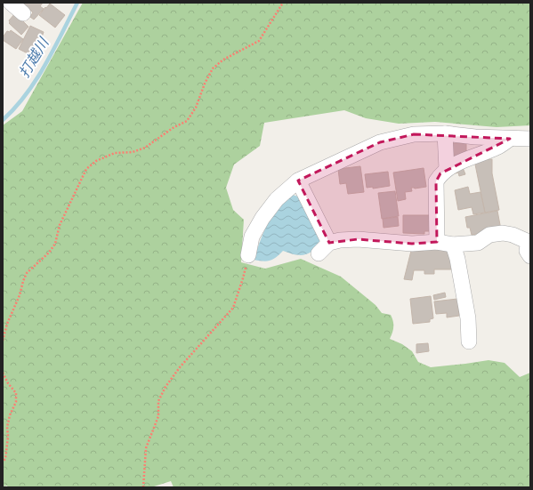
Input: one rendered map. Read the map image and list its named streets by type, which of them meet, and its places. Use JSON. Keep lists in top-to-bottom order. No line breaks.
{"water":["打越川"]}
